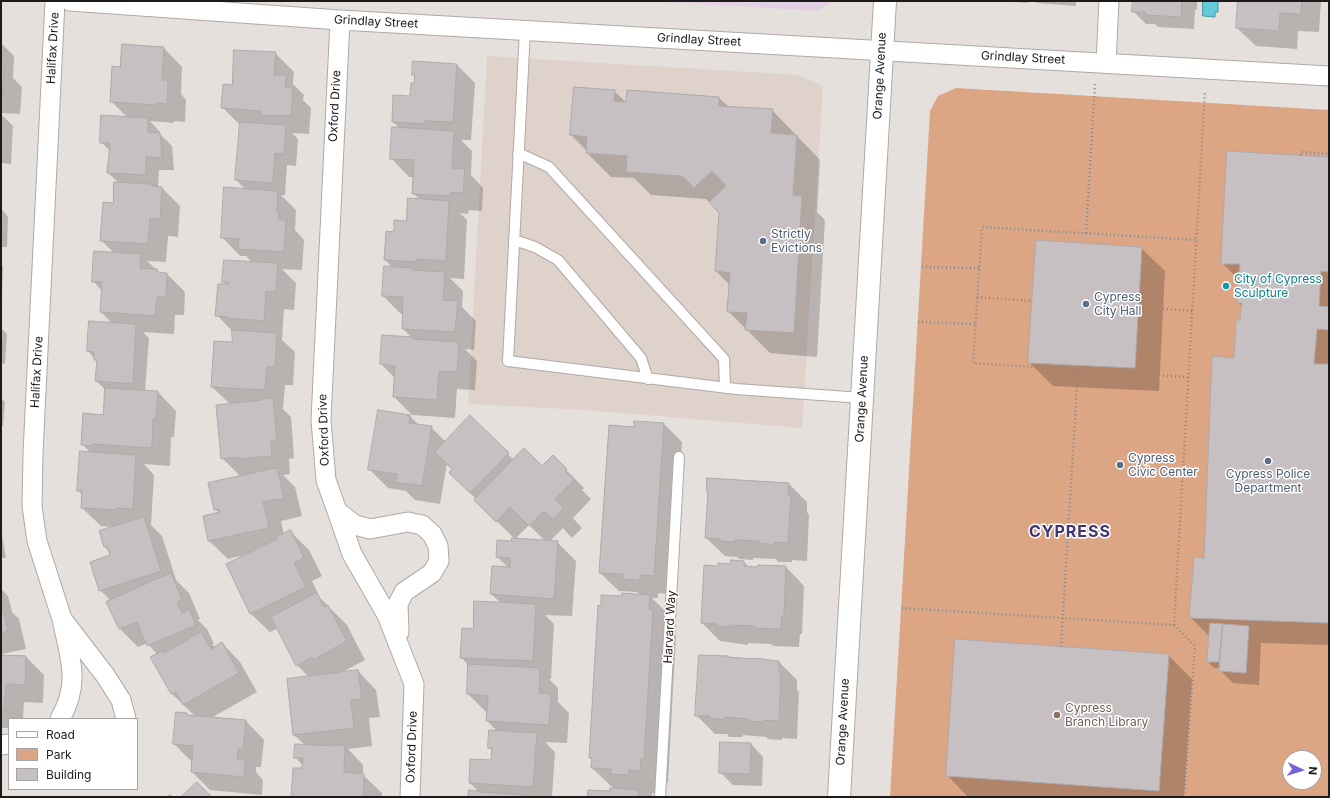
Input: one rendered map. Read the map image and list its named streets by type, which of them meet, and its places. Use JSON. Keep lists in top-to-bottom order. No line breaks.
{"streets":{"main road":["Orange Avenue"],"street":["Grindlay Street","Halifax Drive","Oxford Drive"],"lane":["Harvard Way"]},"crossings":[["Grindlay Street","Orange Avenue"],["Grindlay Street","Oxford Drive"]],"districts":["CYPRESS"],"places":["Strictly Evictions","City of Cypress Sculpture","Cypress City Hall","Cypress Police Department","Cypress Civic Center","Cypress Branch Library"],"legend":["Road","Park","Building"],"north":"right"}
